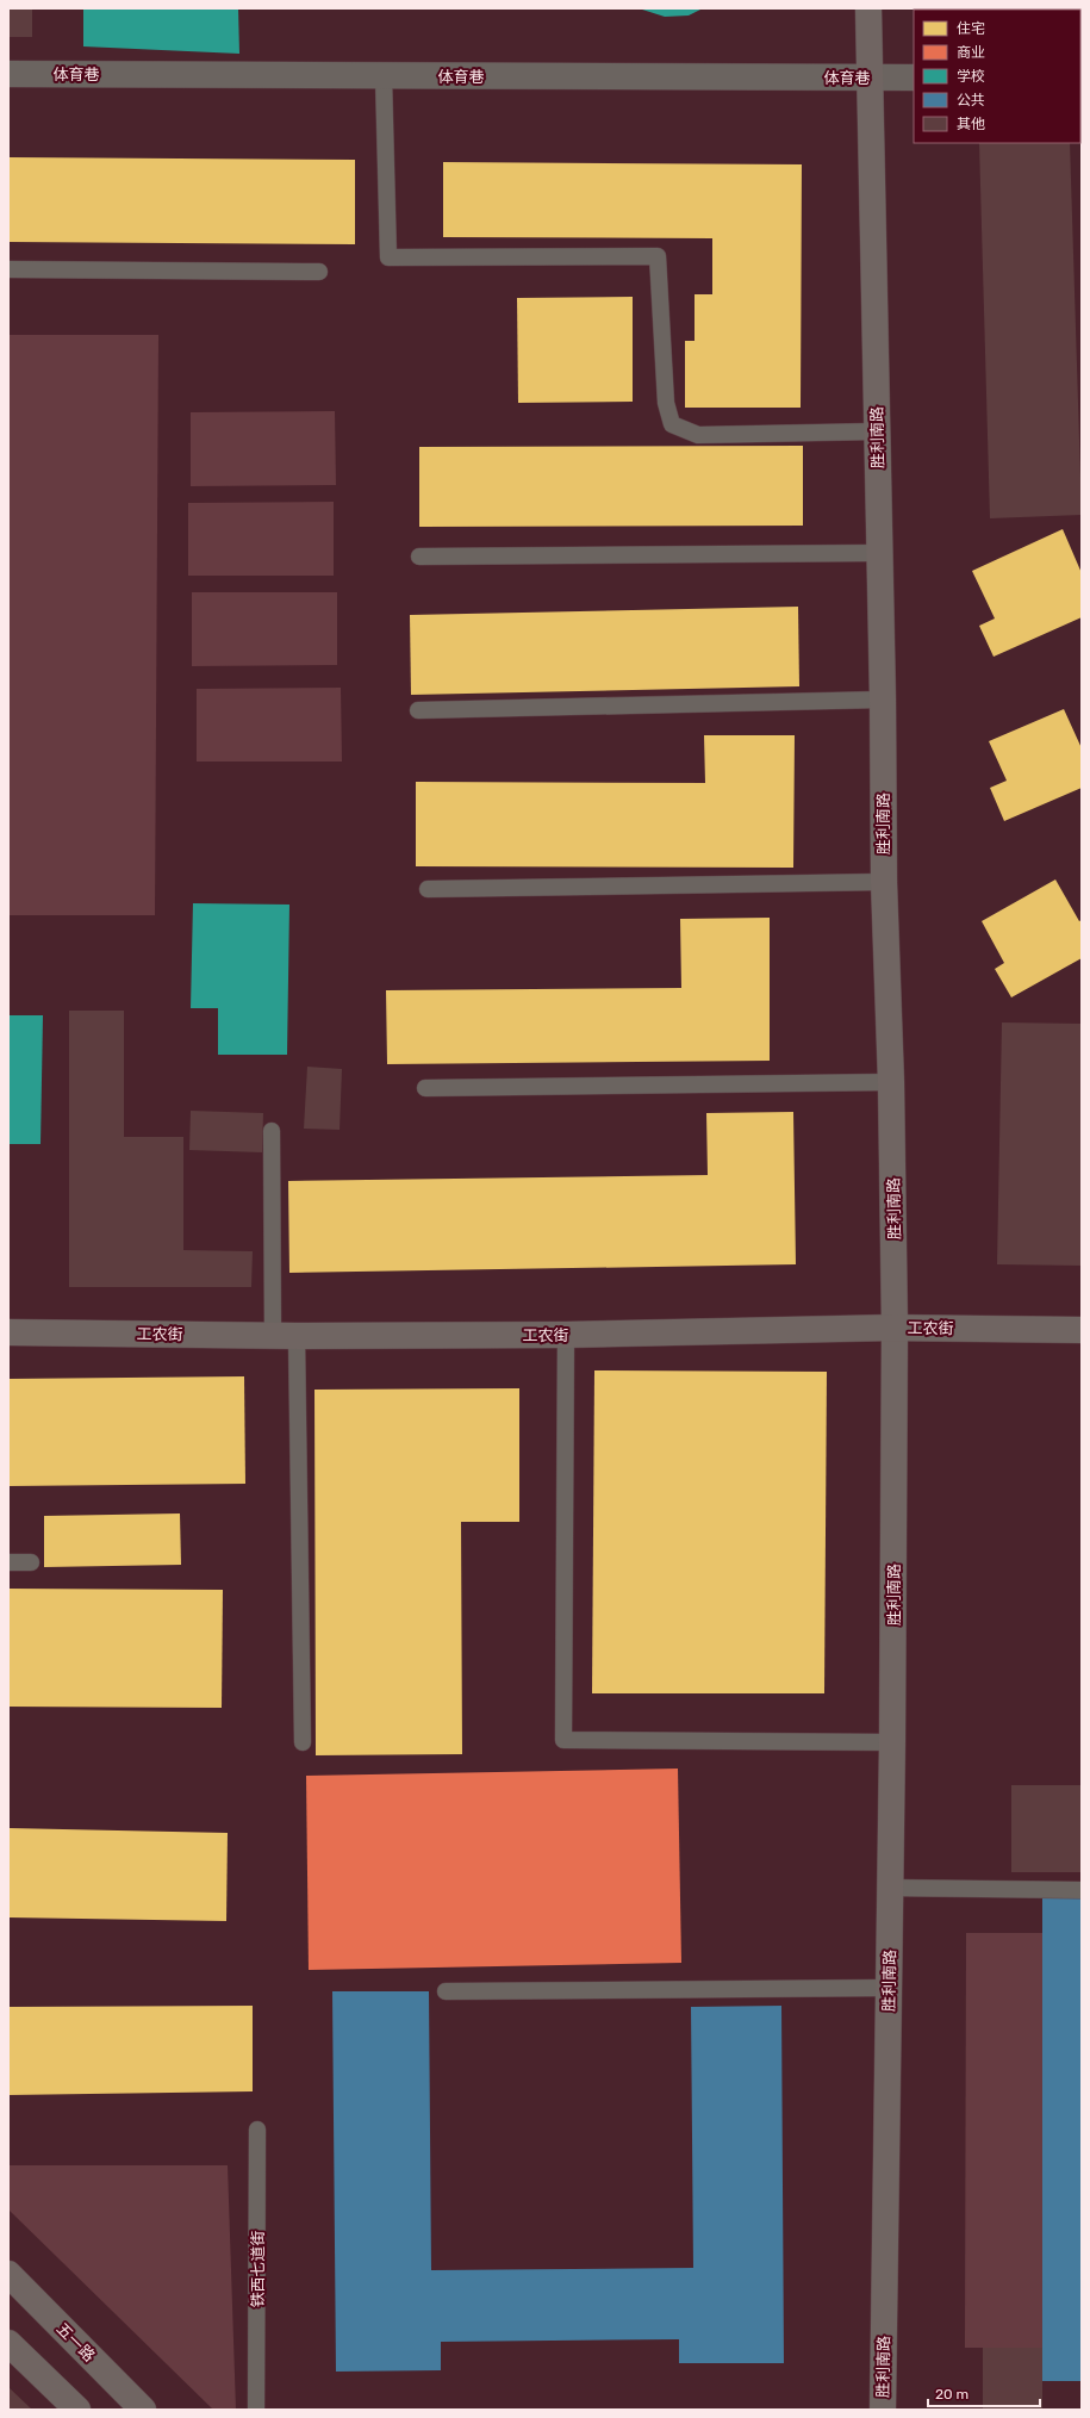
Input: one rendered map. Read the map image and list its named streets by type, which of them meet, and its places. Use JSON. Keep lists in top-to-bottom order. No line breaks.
{"streets":{"main road":["胜利南路","工农街","五一路"],"street":["体育巷"],"lane":["铁西七道街"]},"crossings":[["体育巷","胜利南路"],["胜利南路","工农街"]],"legend":["住宅","商业","学校","公共","其他"],"scale_bar":"20 m"}
